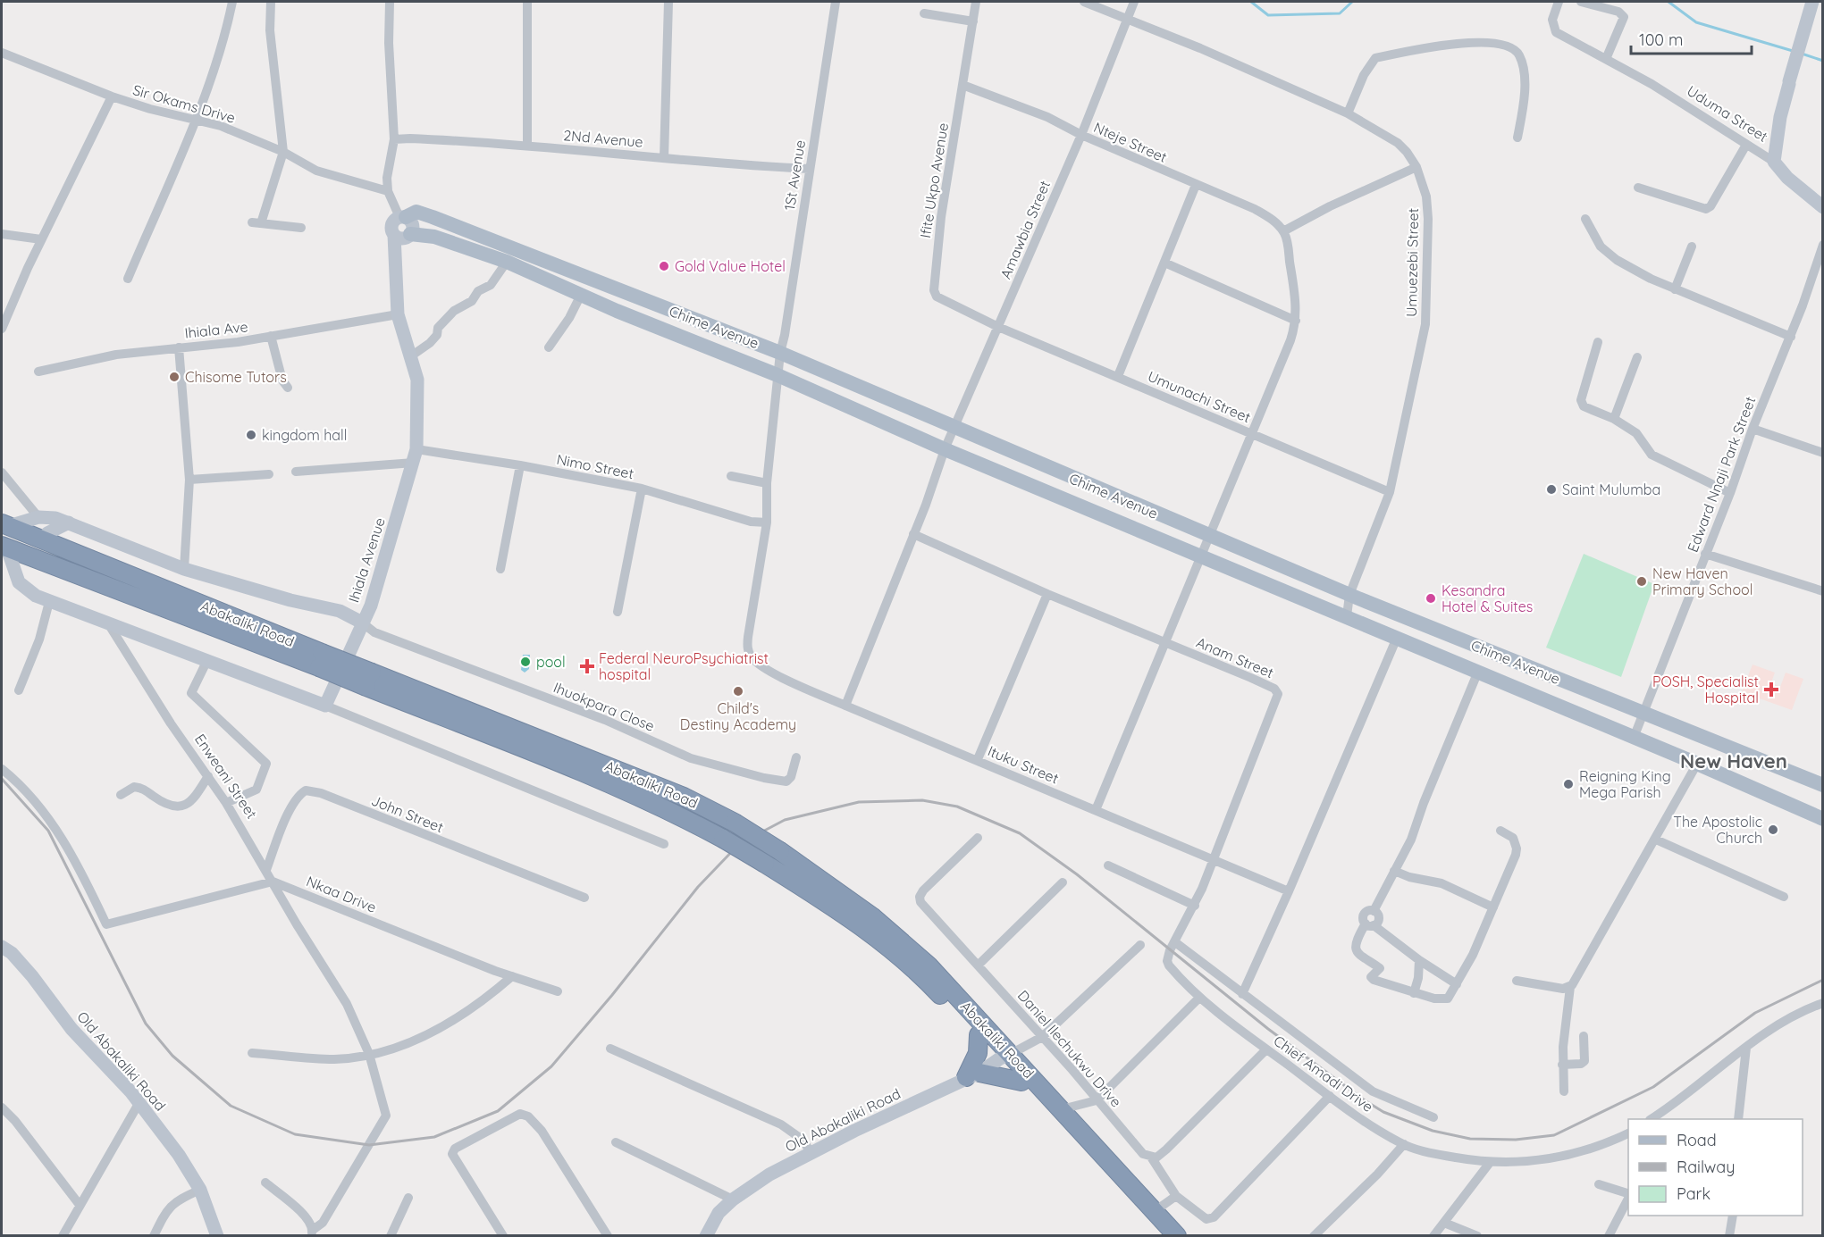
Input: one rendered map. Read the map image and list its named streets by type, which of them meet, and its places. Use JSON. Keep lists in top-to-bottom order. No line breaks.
{"streets":{"highway":["Abakaliki Road"],"main road":["Uduma Street","Chime Avenue","Ihiala Avenue","Old Abakaliki Road"],"street":["Sir Okams Drive","2Nd Avenue","Nteje Street","1St Avenue","Ifite Ukpo Avenue","Amawbia Street","Umuezebi Street","Ihiala Ave","Umunachi Street","Nimo Street","Edward Nnaji Park Street","Anam Street","Ihuokpara Close","Ituku Street","Enweani Street","John Street","Nkaa Drive","Daniel Ilechukwu Drive","Chief Amadi Drive"]},"crossings":[["2Nd Avenue","1St Avenue"],["Nteje Street","Ifite Ukpo Avenue"],["Nteje Street","Amawbia Street"],["1St Avenue","Chime Avenue"],["1St Avenue","Nimo Street"],["1St Avenue","Ituku Street"],["Ifite Ukpo Avenue","Amawbia Street"],["Ifite Ukpo Avenue","Umunachi Street"],["Amawbia Street","Umuezebi Street"],["Amawbia Street","Chime Avenue"],["Amawbia Street","Umunachi Street"],["Amawbia Street","Anam Street"],["Amawbia Street","Ituku Street"],["Umuezebi Street","Chime Avenue"],["Umuezebi Street","Umunachi Street"],["Chime Avenue","Edward Nnaji Park Street"],["Chime Avenue","Ihiala Avenue"],["Ihiala Ave","Ihiala Avenue"],["Nimo Street","Ihiala Avenue"],["Ihiala Avenue","Abakaliki Road"],["Ihiala Avenue","Ihuokpara Close"],["Abakaliki Road","Old Abakaliki Road"],["Anam Street","Ituku Street"],["Anam Street","Chief Amadi Drive"],["Enweani Street","John Street"],["Enweani Street","Nkaa Drive"],["Daniel Ilechukwu Drive","Chief Amadi Drive"]],"districts":["New Haven"],"places":{"other":["Gold Value Hotel","Chisome Tutors","kingdom hall","Saint Mulumba","New Haven Primary School","Kesandra Hotel & Suites","pool","Child's Destiny Academy","Reigning King Mega Parish","The Apostolic Church"],"health":["Federal NeuroPsychiatrist hospital","POSH, Specialist Hospital"]},"legend":["Road","Railway","Park"],"scale_bar":"100 m"}
